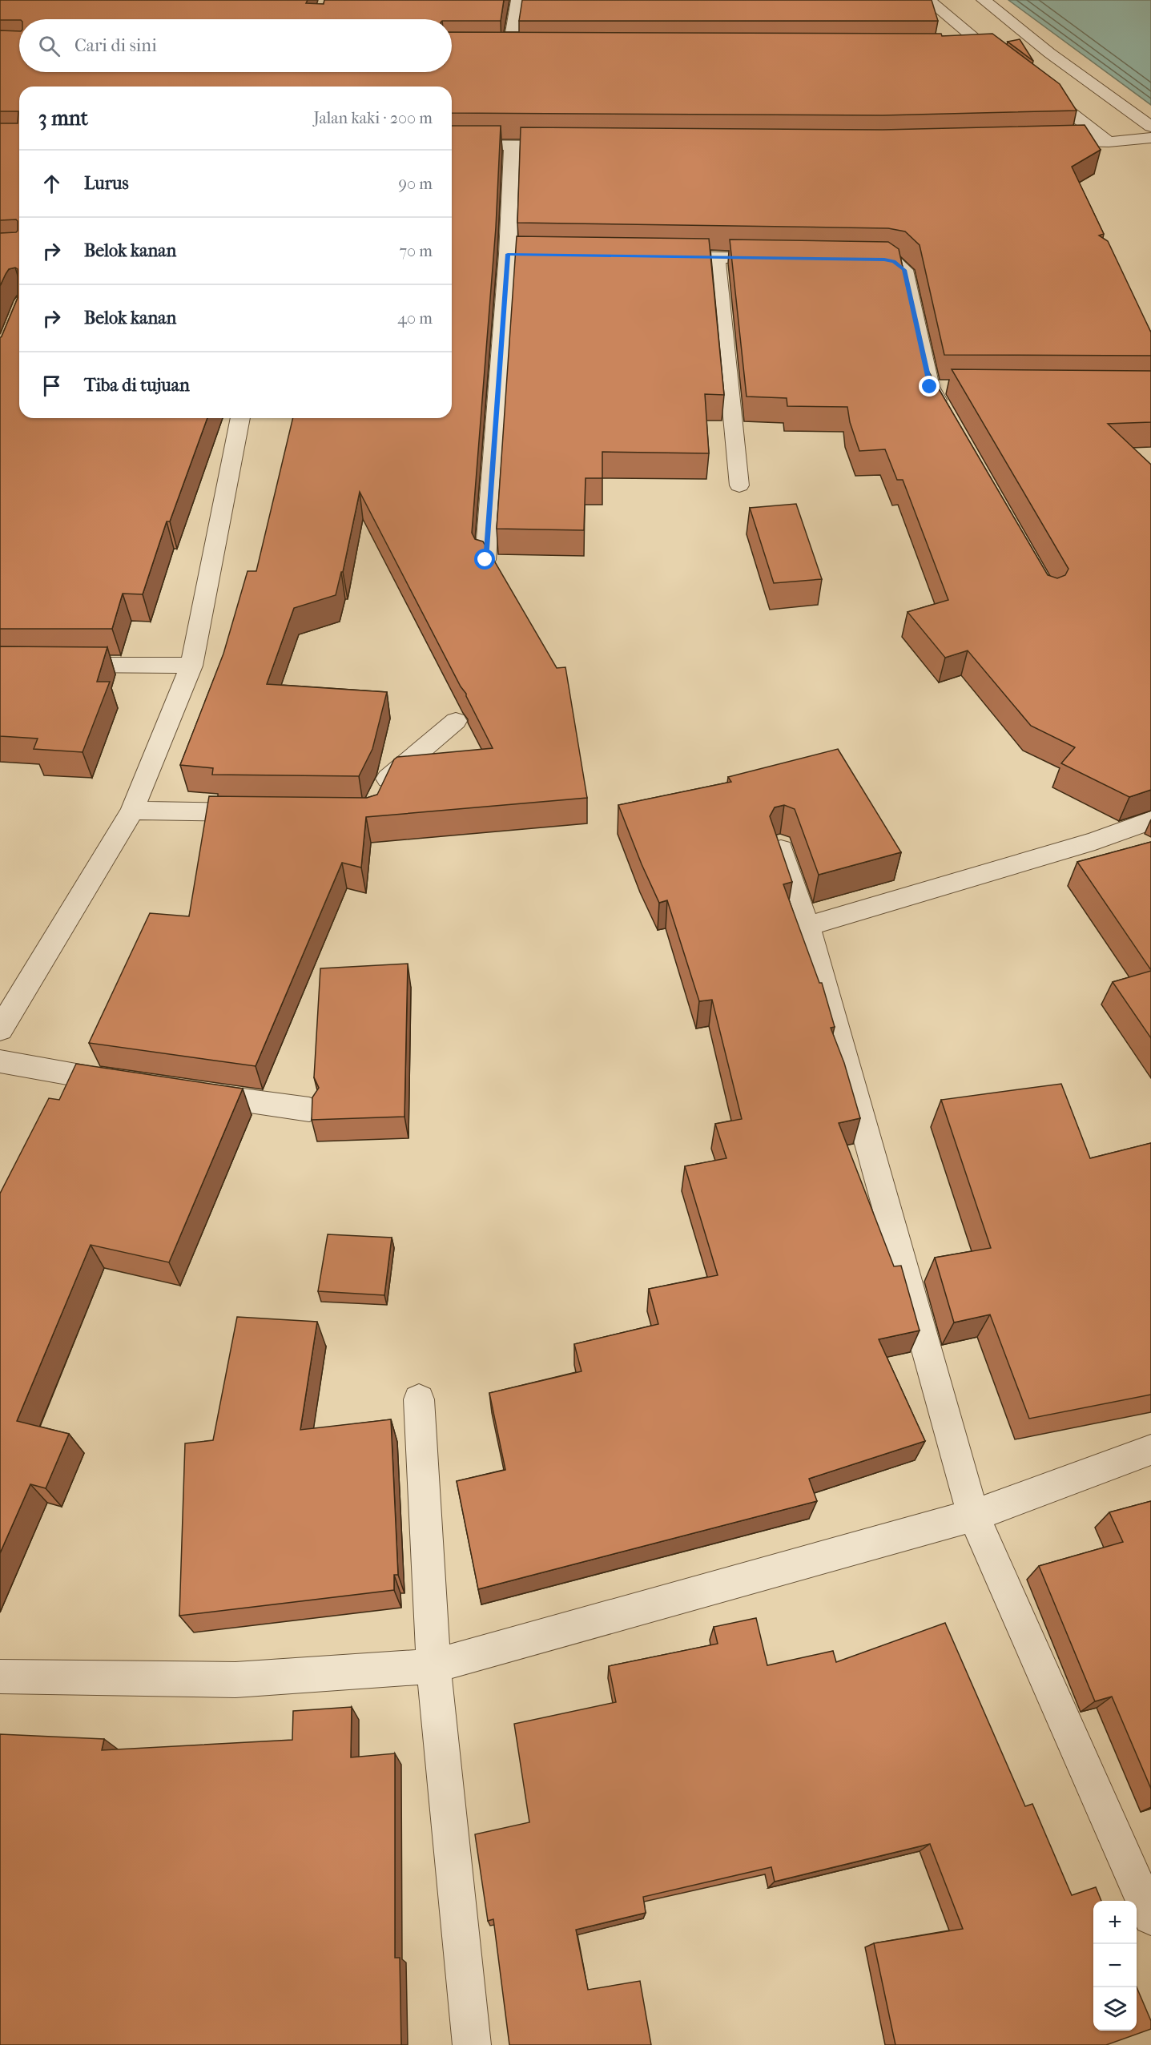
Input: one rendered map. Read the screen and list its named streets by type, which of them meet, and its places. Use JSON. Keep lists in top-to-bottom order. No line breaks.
{"page":{"search":"Cari di sini","heading":["3 mnt","Jalan kaki · 200 m"],"list":[["Lurus","90 m"],["Belok kanan","70 m"],["Belok kanan","40 m"],"Tiba di tujuan"],"map_buttons":["+","−"]}}
